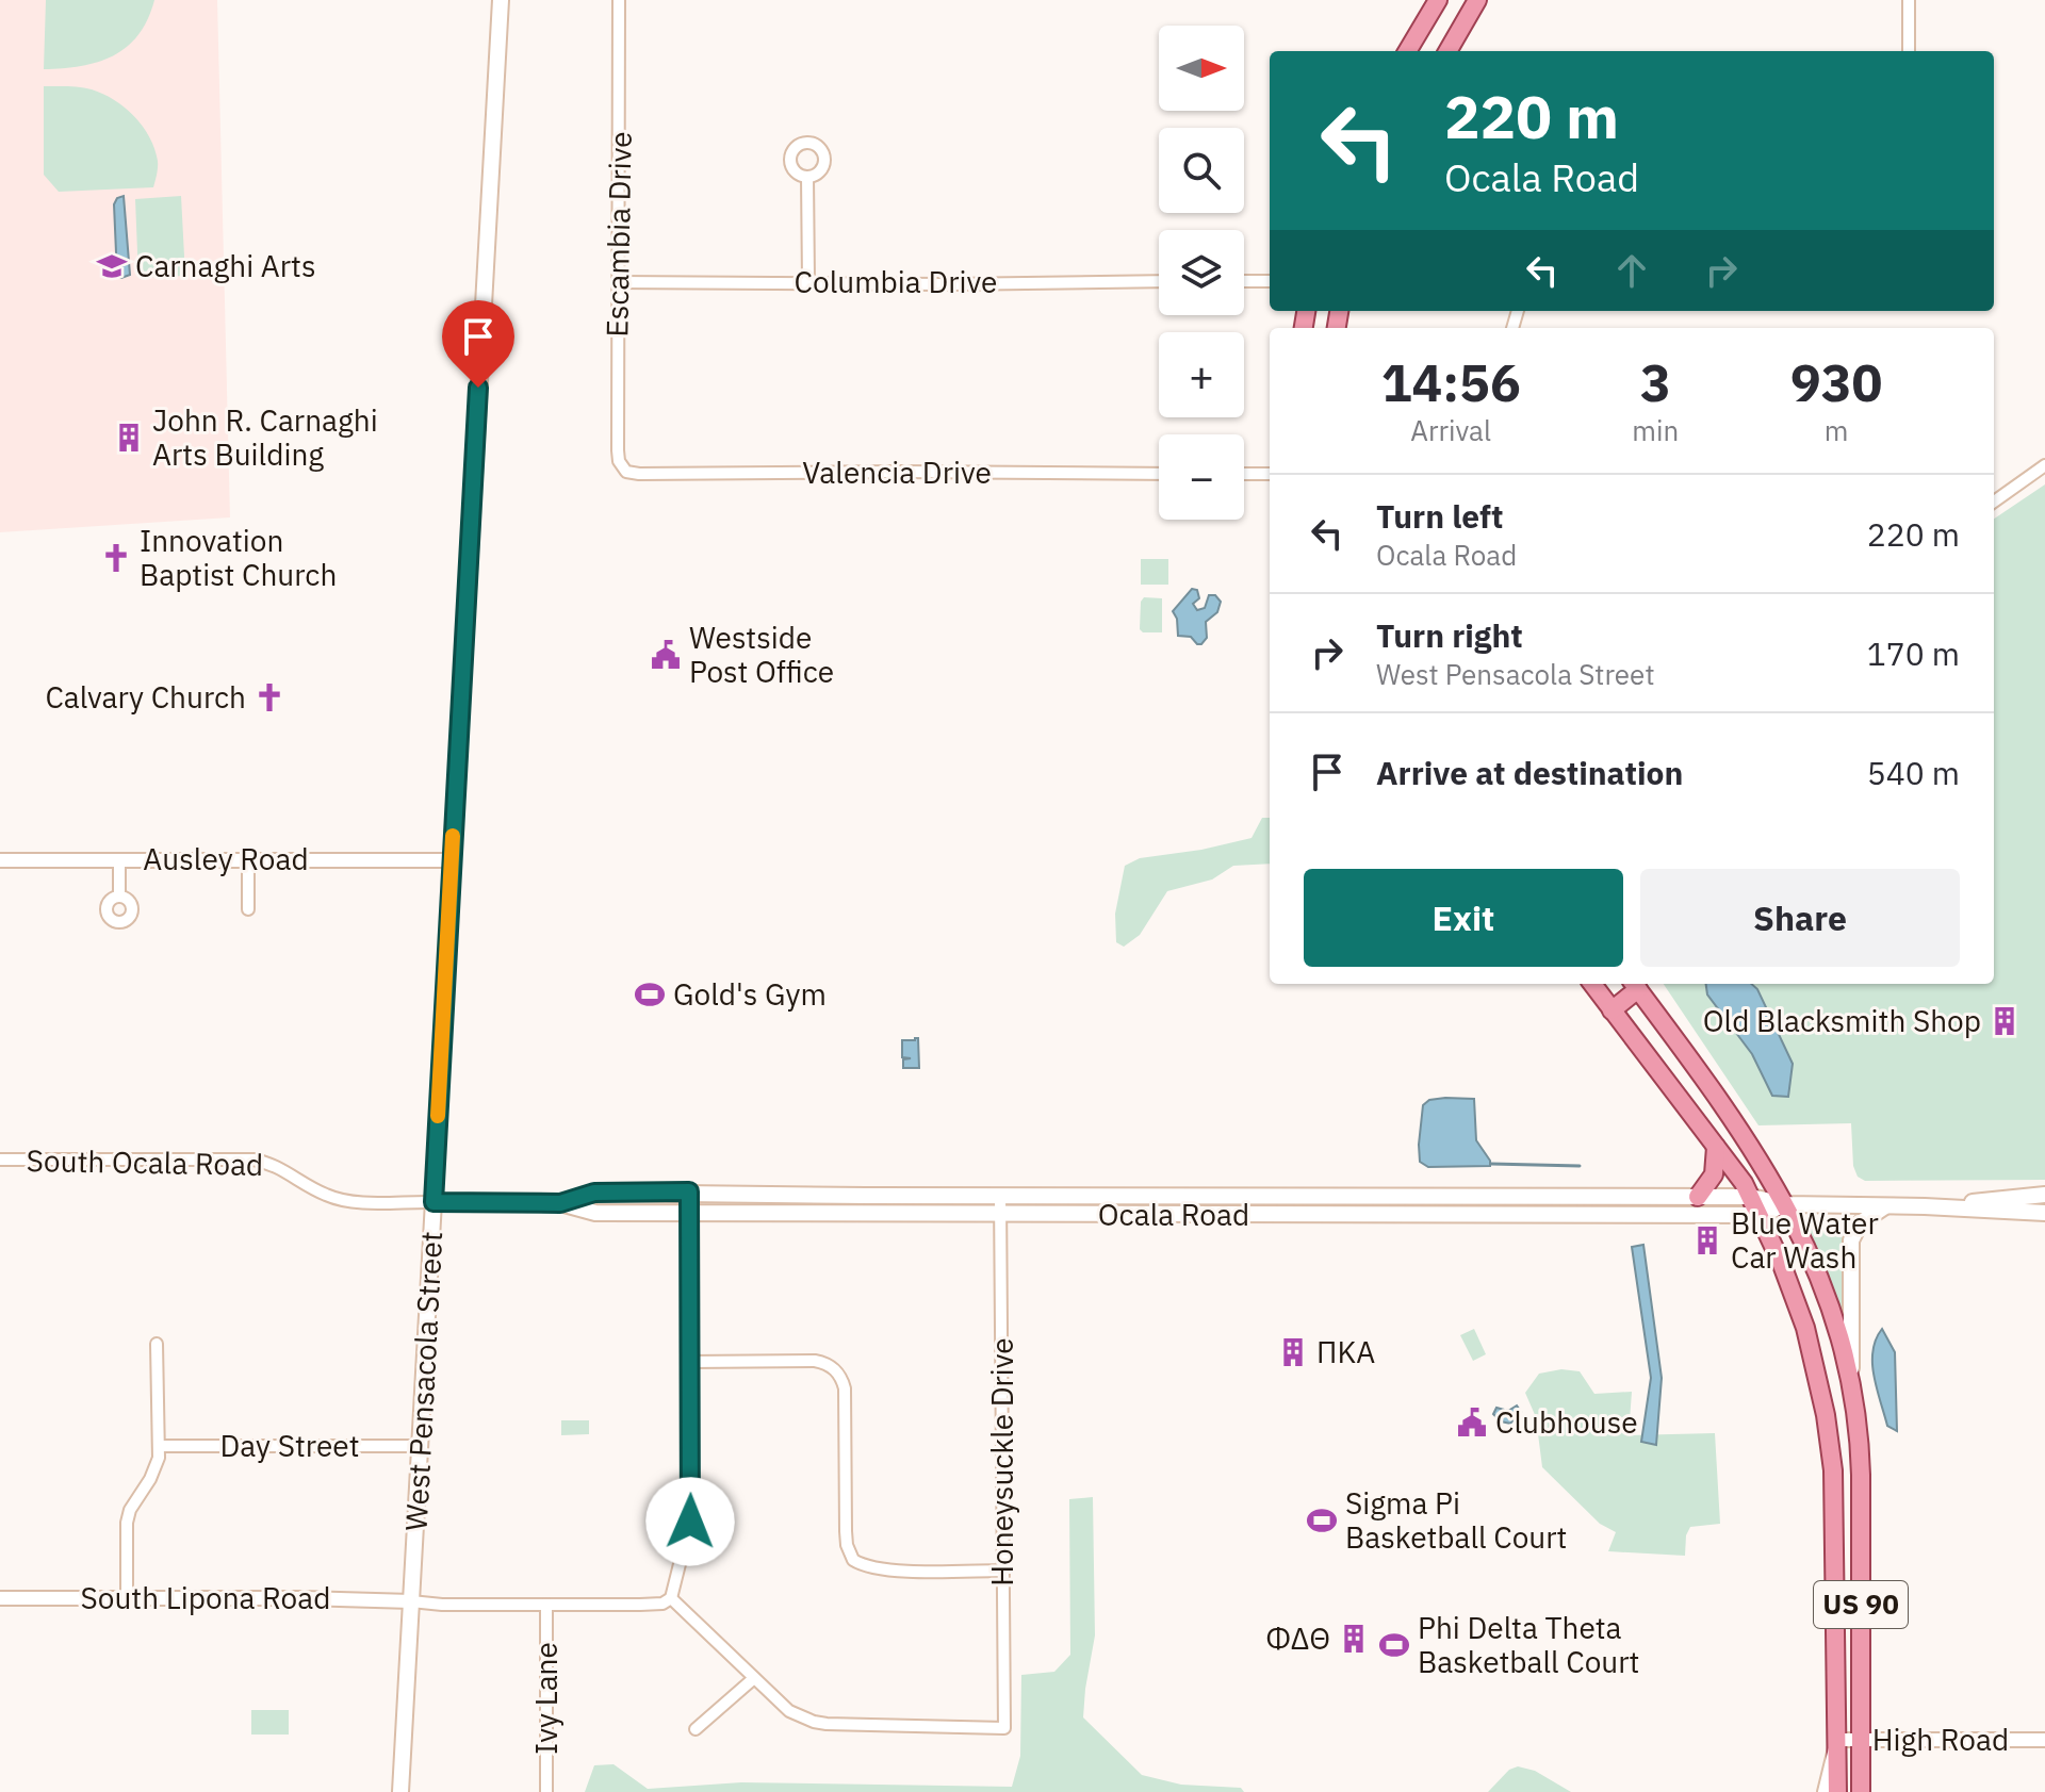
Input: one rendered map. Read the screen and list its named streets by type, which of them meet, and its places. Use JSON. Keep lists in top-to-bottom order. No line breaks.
{"streets":{"main road":["Ocala Road","West Pensacola Street","US 90"],"street":["Escambia Drive","Columbia Drive","Valencia Drive","Ausley Road","South Ocala Road","Day Street","Honeysuckle Drive","South Lipona Road","Ivy Lane","High Road"]},"crossings":[["Escambia Drive","Columbia Drive"],["Escambia Drive","Valencia Drive"],["Ausley Road","West Pensacola Street"],["South Ocala Road","Ocala Road"],["South Ocala Road","West Pensacola Street"],["Ocala Road","West Pensacola Street"],["Ocala Road","Honeysuckle Drive"],["Ocala Road","US 90"],["West Pensacola Street","Day Street"],["West Pensacola Street","South Lipona Road"],["US 90","High Road"]],"places":{"school or university":["Carnaghi Arts"],"building":["John R. Carnaghi Arts Building","Old Blacksmith Shop","Blue Water Car Wash","ΠΚΑ","ΦΔΘ"],"church":["Innovation Baptist Church","Calvary Church"],"public building":["Westside Post Office","Clubhouse"],"sports":["Gold's Gym","Sigma Pi Basketball Court","Phi Delta Theta Basketball Court"]},"north":"right","page":{"map_buttons":["+","−"],"turn":["220 m","Ocala Road"],"eta":["14:56","Arrival","3","min","930","m"],"list":[{"name":"Turn left","note":"Ocala Road","value":"220 m"},{"name":"Turn right","note":"West Pensacola Street","value":"170 m"},{"name":"Arrive at destination","value":"540 m"}],"buttons":["Exit","Share"]}}
